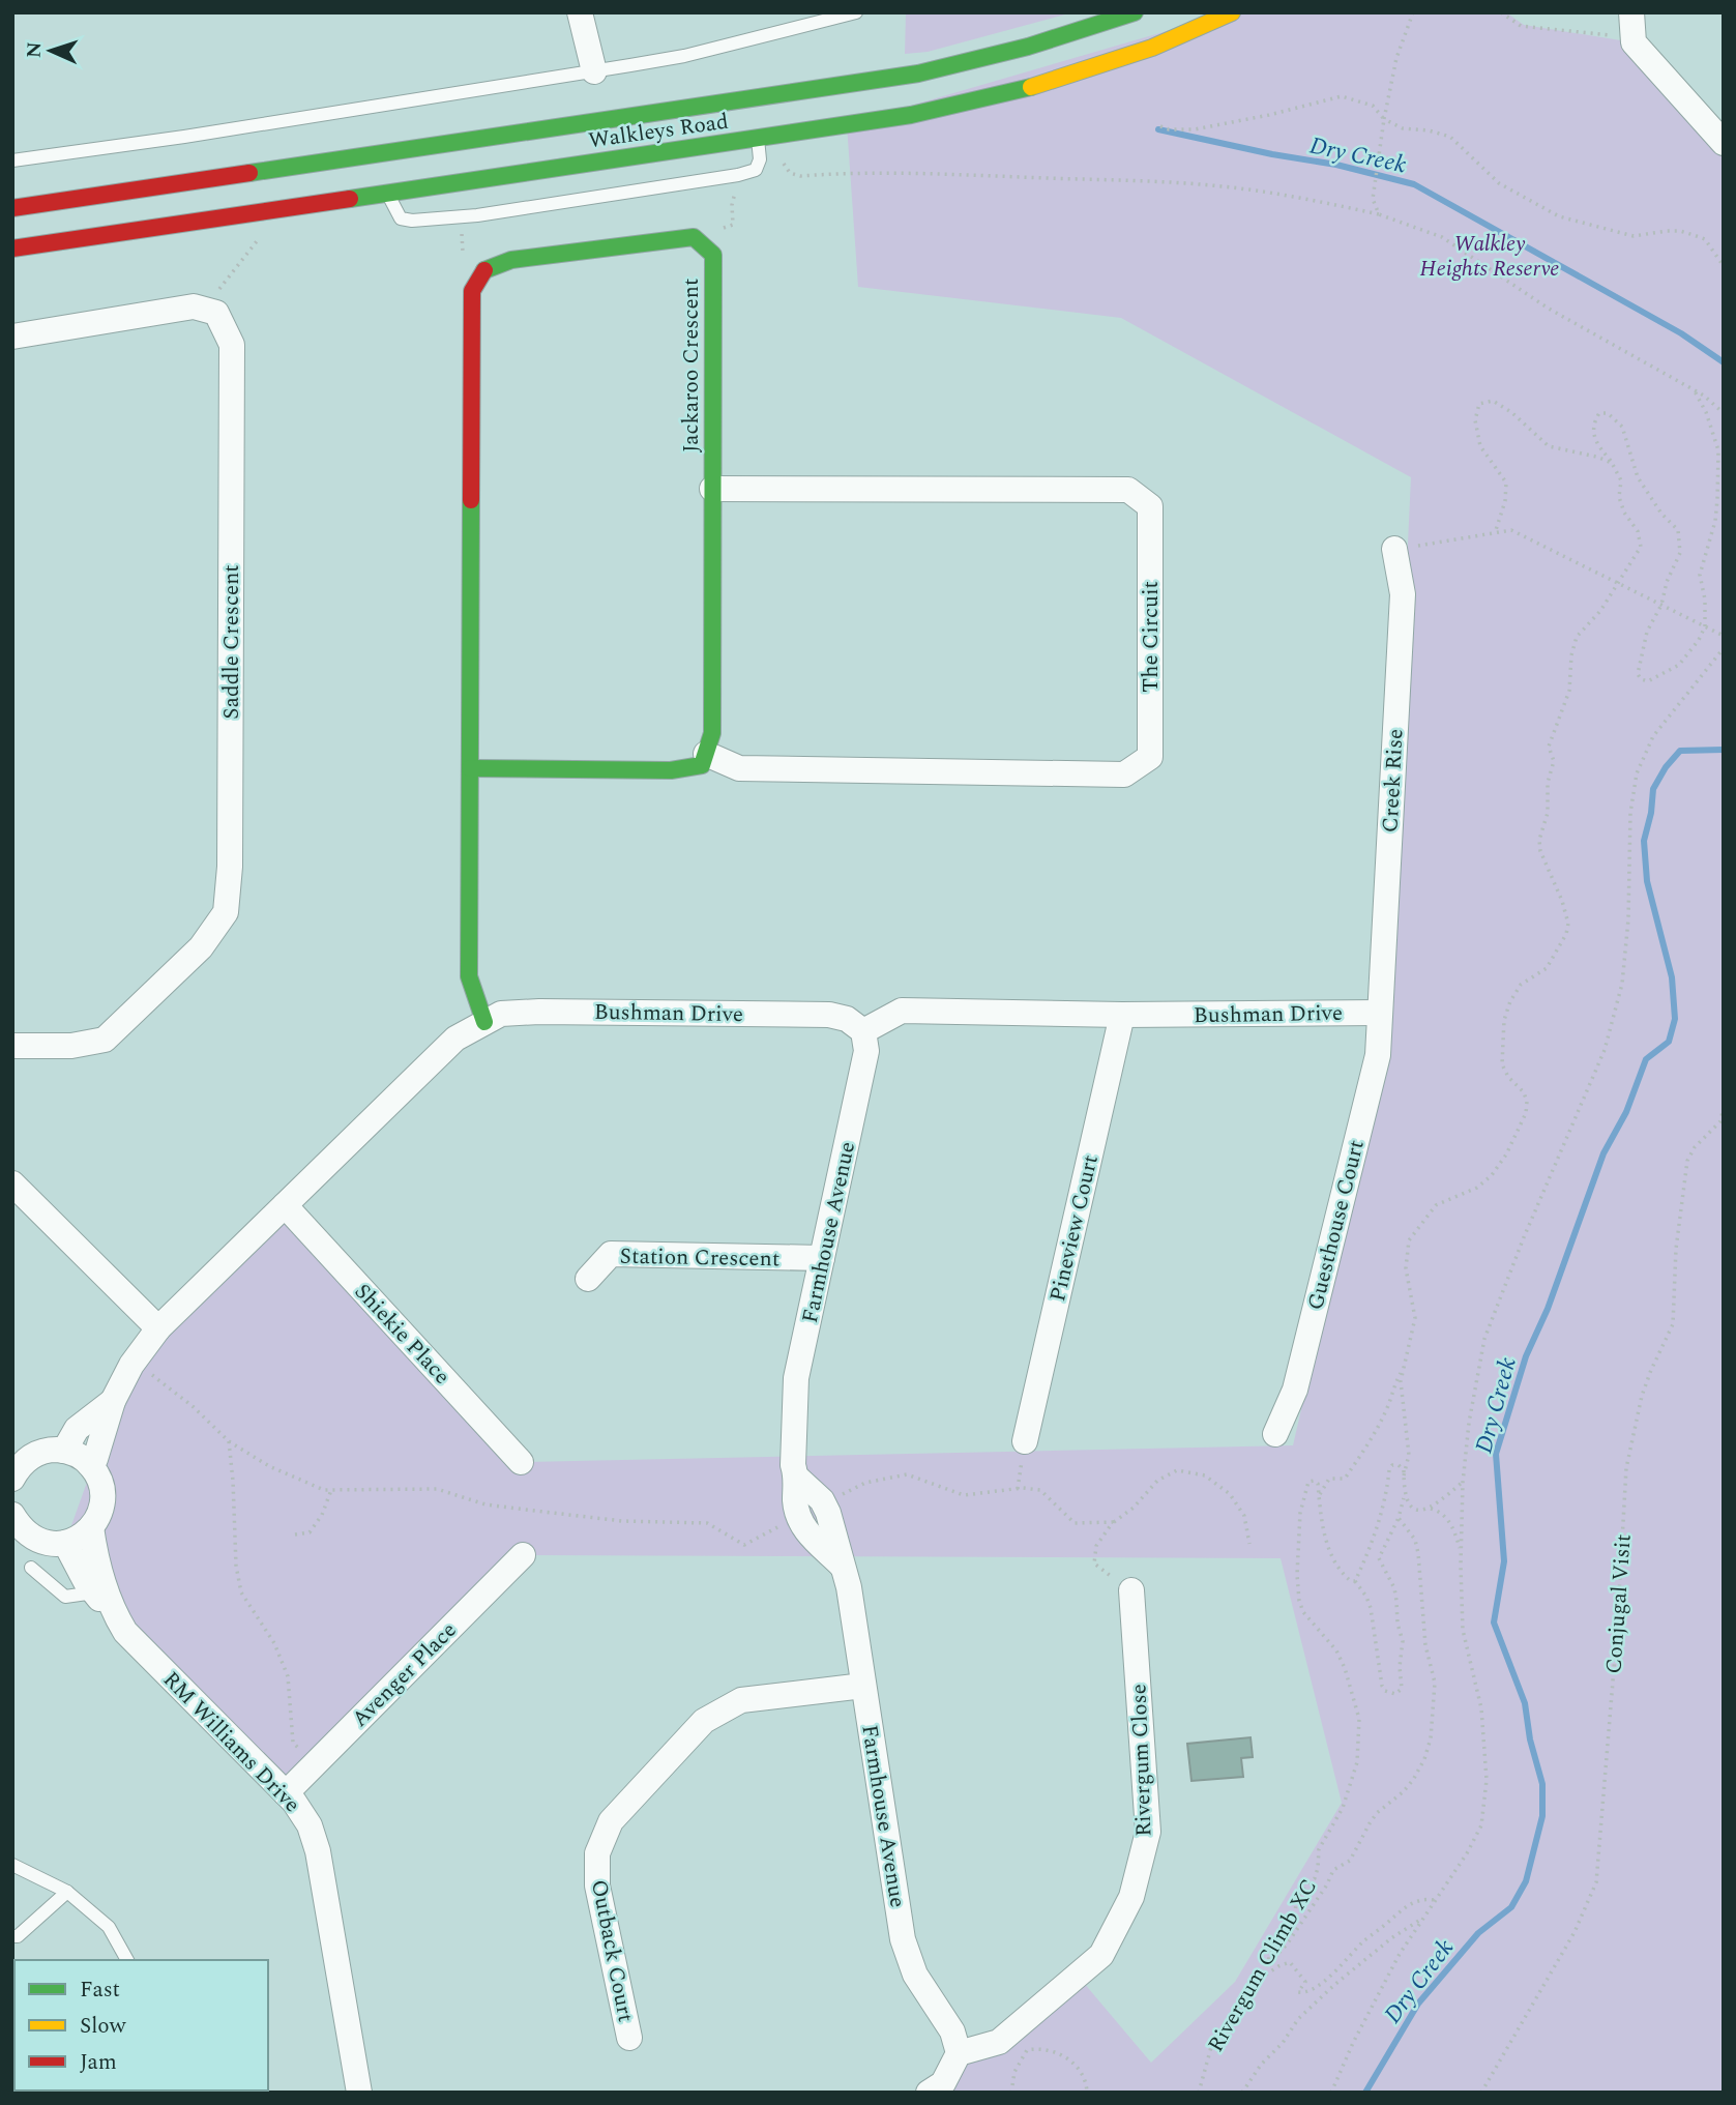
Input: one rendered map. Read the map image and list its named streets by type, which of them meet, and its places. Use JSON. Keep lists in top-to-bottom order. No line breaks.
{"streets":{"main road":["Walkleys Road","Jackaroo Crescent"],"street":["The Circuit","Saddle Crescent","Creek Rise","Bushman Drive","Guesthouse Court","Pineview Court","Farmhouse Avenue","Station Crescent","Shiekie Place","Avenger Place","RM Williams Drive","Rivergum Close","Outback Court"],"path":["Conjugal Visit","Rivergum Climb XC"]},"crossings":[["Jackaroo Crescent","The Circuit"],["Creek Rise","Bushman Drive"],["Creek Rise","Guesthouse Court"],["Bushman Drive","Guesthouse Court"],["Bushman Drive","Pineview Court"],["Bushman Drive","Farmhouse Avenue"],["Bushman Drive","Shiekie Place"],["Farmhouse Avenue","Station Crescent"],["Farmhouse Avenue","Rivergum Close"],["Farmhouse Avenue","Outback Court"],["Avenger Place","RM Williams Drive"]],"water":["Dry Creek"],"parks":["Walkley Heights Reserve"],"legend":["Fast","Slow","Jam"],"north":"left"}
